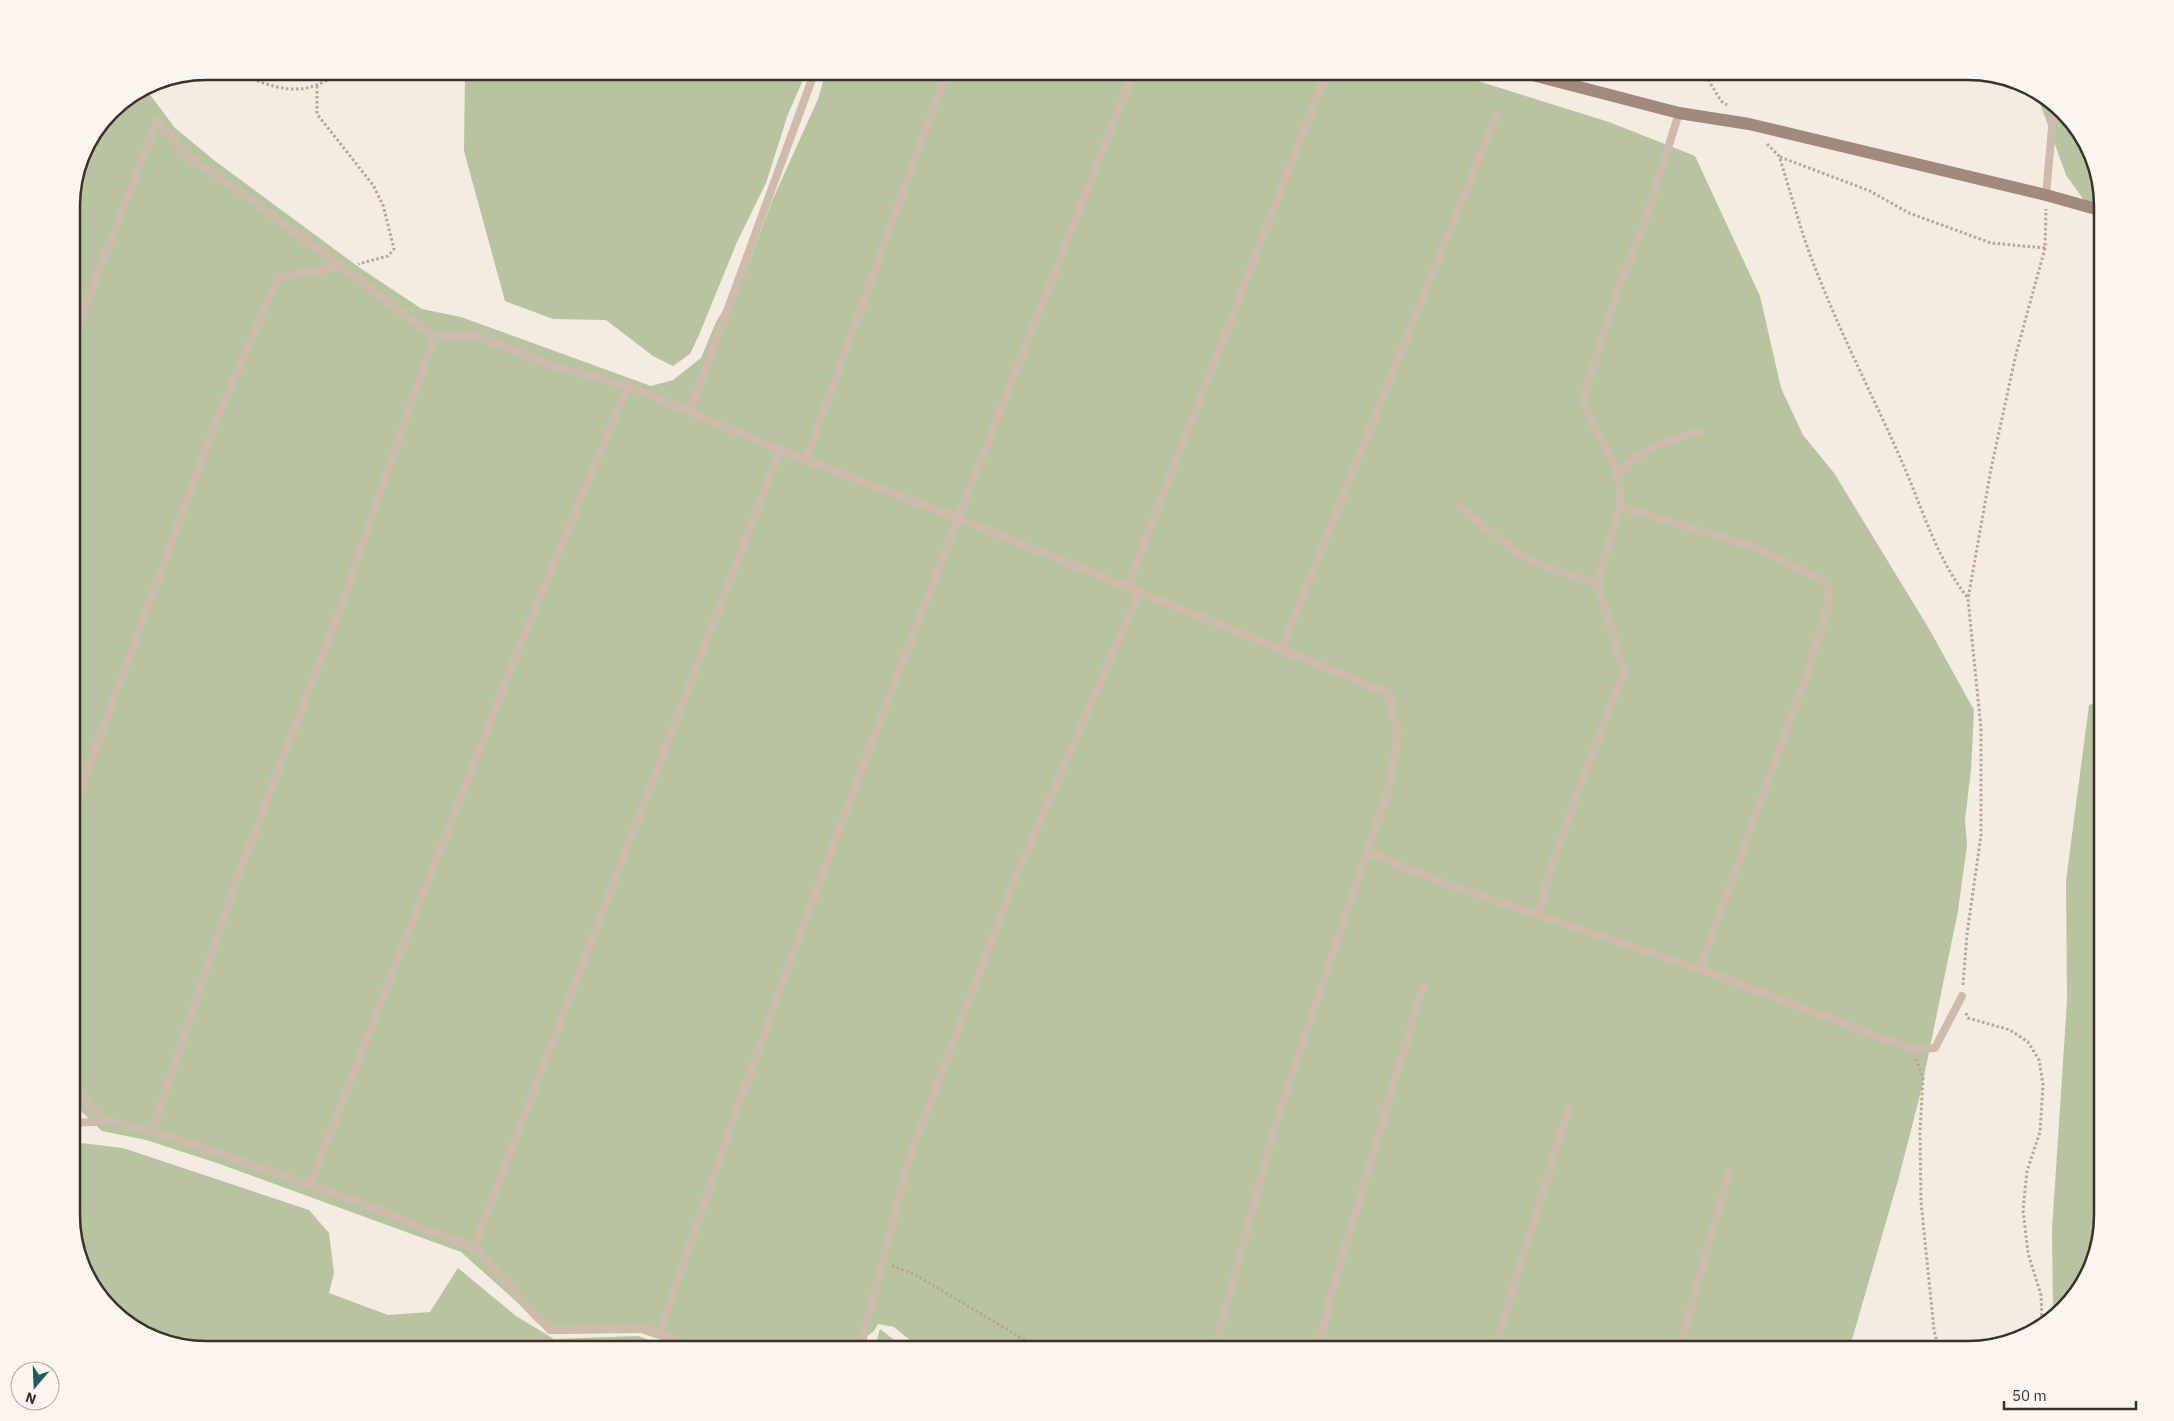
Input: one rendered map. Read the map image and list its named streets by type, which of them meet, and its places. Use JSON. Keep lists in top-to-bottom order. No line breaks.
{"scale_bar":"50 m","north":"bottom"}
